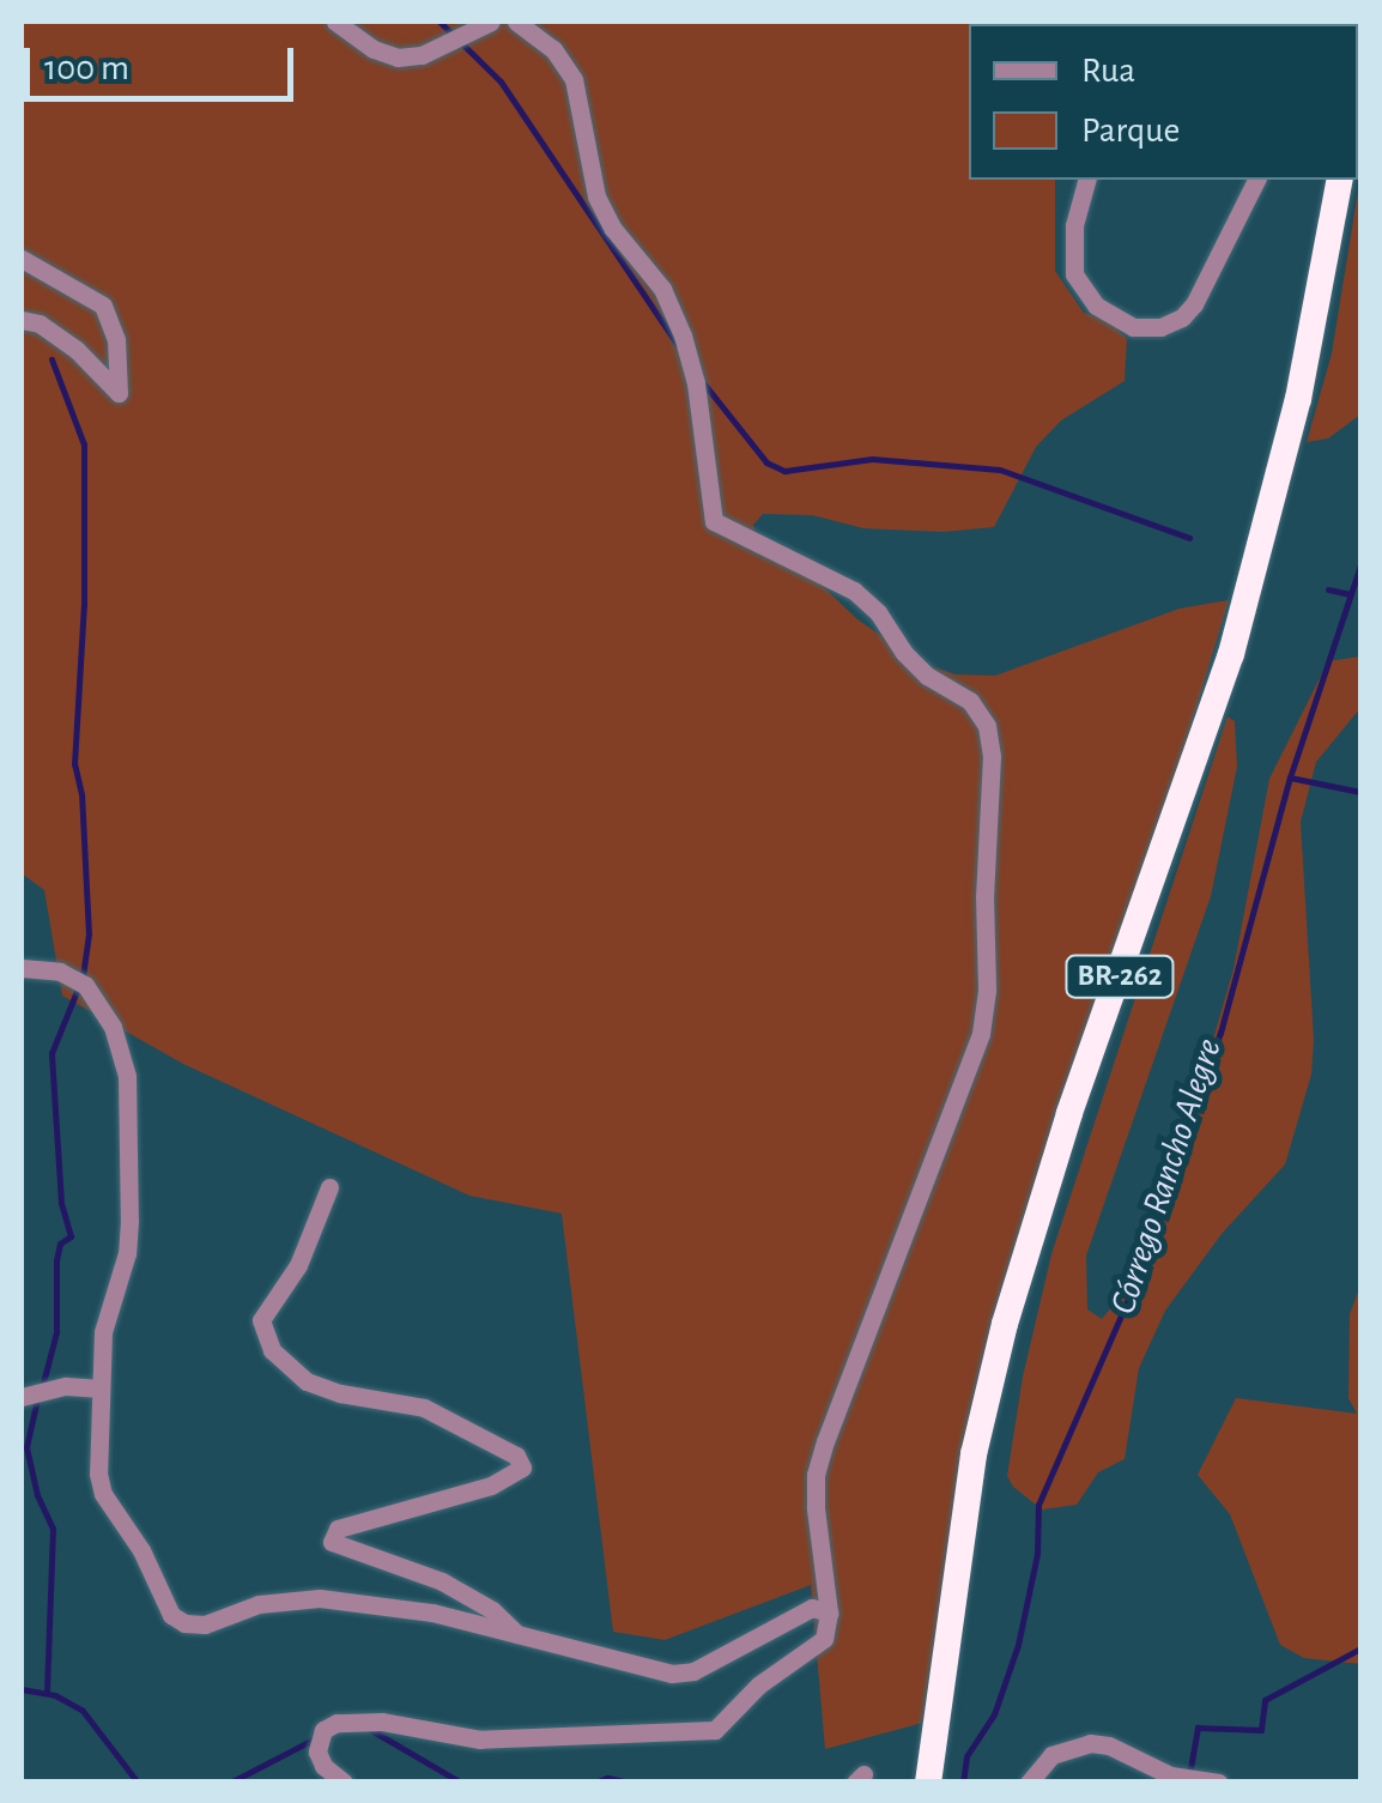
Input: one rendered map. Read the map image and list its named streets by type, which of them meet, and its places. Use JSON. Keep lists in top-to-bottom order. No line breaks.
{"streets":{"highway":["BR-262"]},"water":["Córrego Rancho Alegre"],"legend":["Rua","Parque"],"scale_bar":"100 m"}
